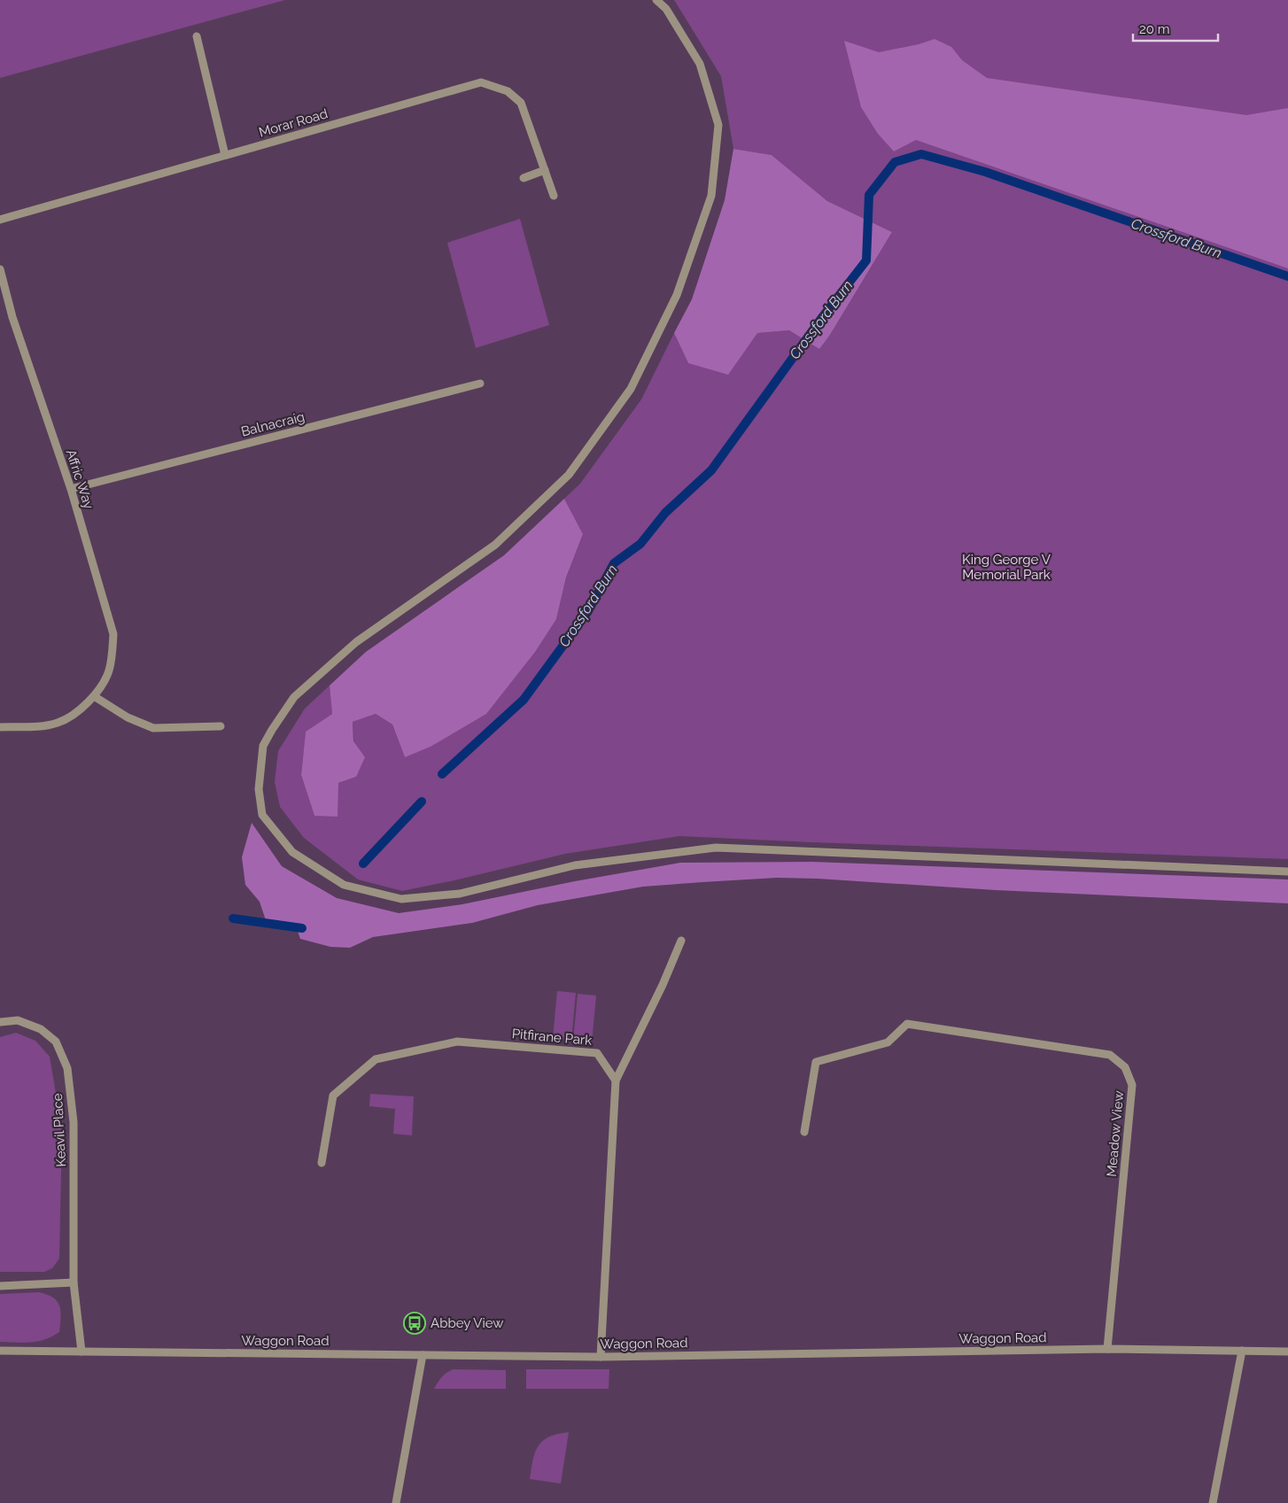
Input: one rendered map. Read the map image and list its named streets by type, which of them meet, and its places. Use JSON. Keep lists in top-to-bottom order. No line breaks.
{"streets":{"street":["Morar Road","Balnacraig","Affric Way","Pitfirane Park","Keavil Place","Meadow View","Waggon Road"]},"crossings":[["Balnacraig","Affric Way"],["Keavil Place","Waggon Road"],["Meadow View","Waggon Road"]],"water":["Crossford Burn"],"parks":["King George V Memorial Park"],"places":{"bus stop":["Abbey View"]},"scale_bar":"20 m"}
